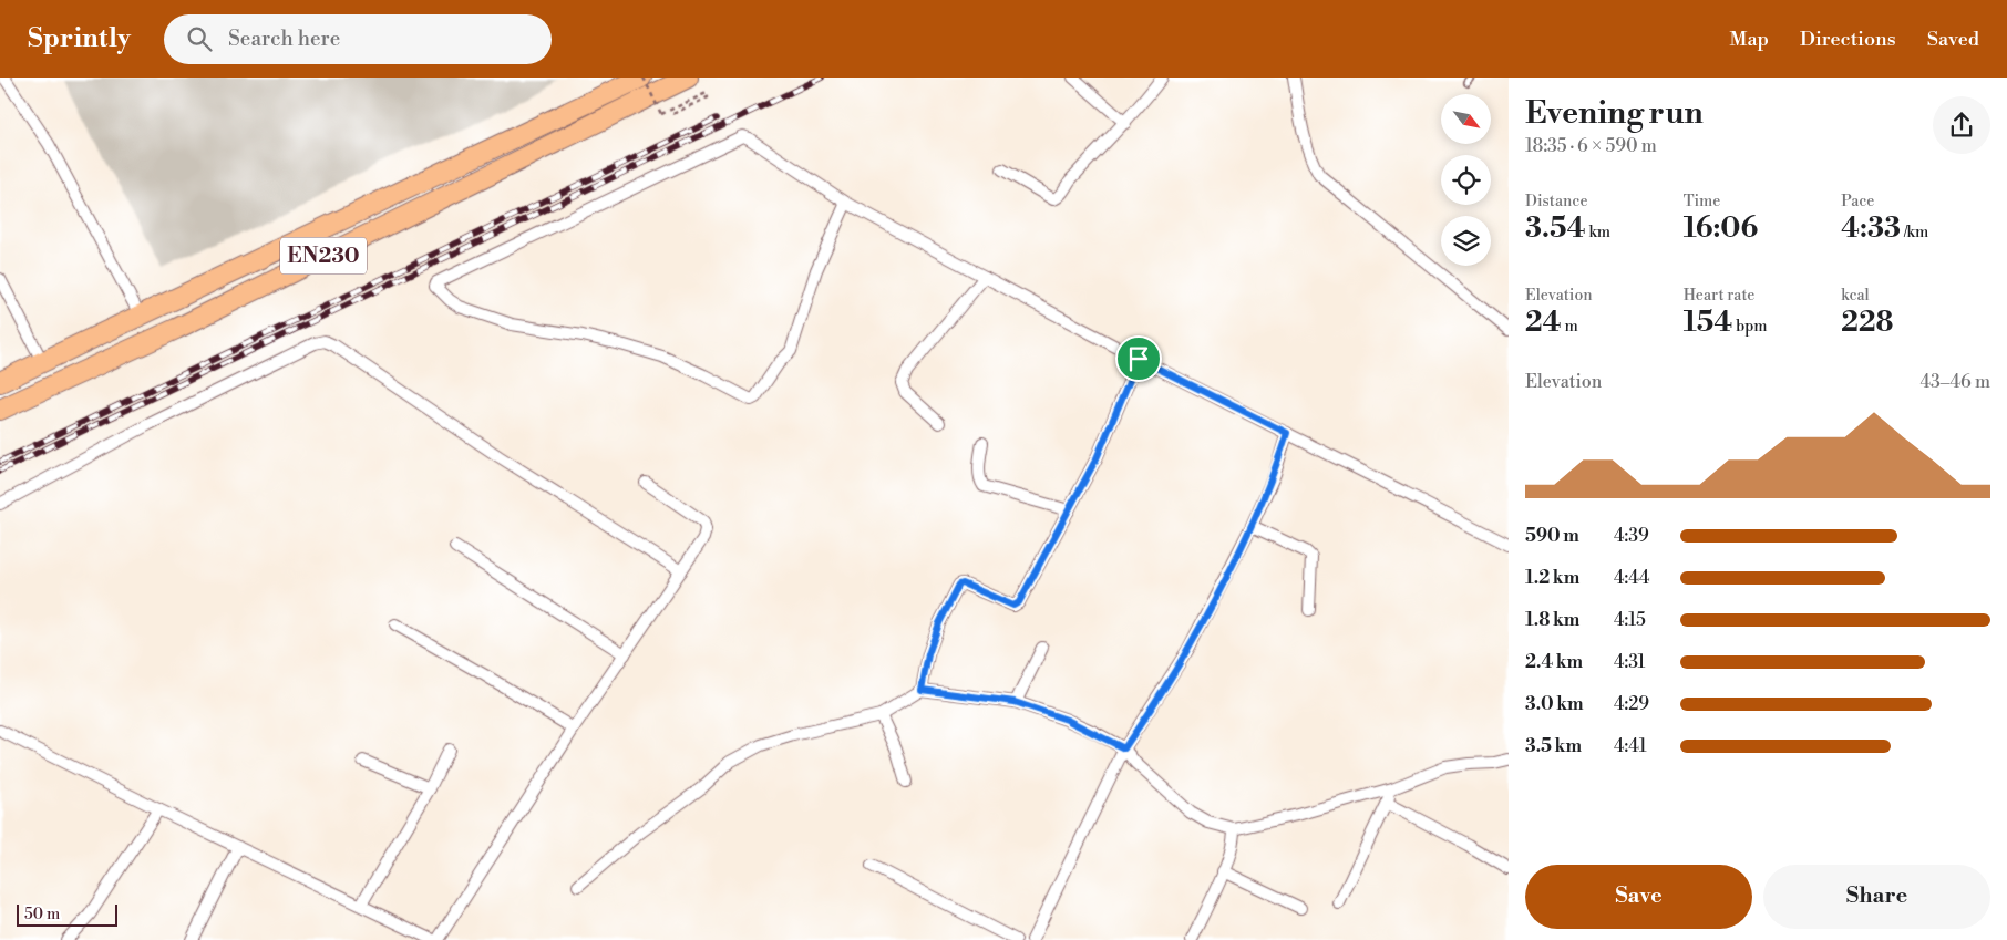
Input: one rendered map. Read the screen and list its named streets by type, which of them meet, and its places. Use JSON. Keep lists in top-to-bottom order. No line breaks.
{"streets":{"highway":["EN230"]},"scale_bar":"50 m","north":"bottom right","page":{"header":"Sprintly","search":"Search here","nav":["Map","Directions","Saved"],"heading":["Evening run","18:35 · 6 × 590 m"],"stats":[["Distance","3.54 km"],["Time","16:06"],["Pace","4:33 /km"],["Elevation","24 m"],["Heart rate","154 bpm"],["kcal","228"]],"chart":["Elevation","43–46 m"],"list":[{"name":"590 m","note":"4:39"},{"name":"1.2 km","note":"4:44"},{"name":"1.8 km","note":"4:15"},{"name":"2.4 km","note":"4:31"},{"name":"3.0 km","note":"4:29"},{"name":"3.5 km","note":"4:41"}],"buttons":["Save","Share"],"scale":"50 m"}}
